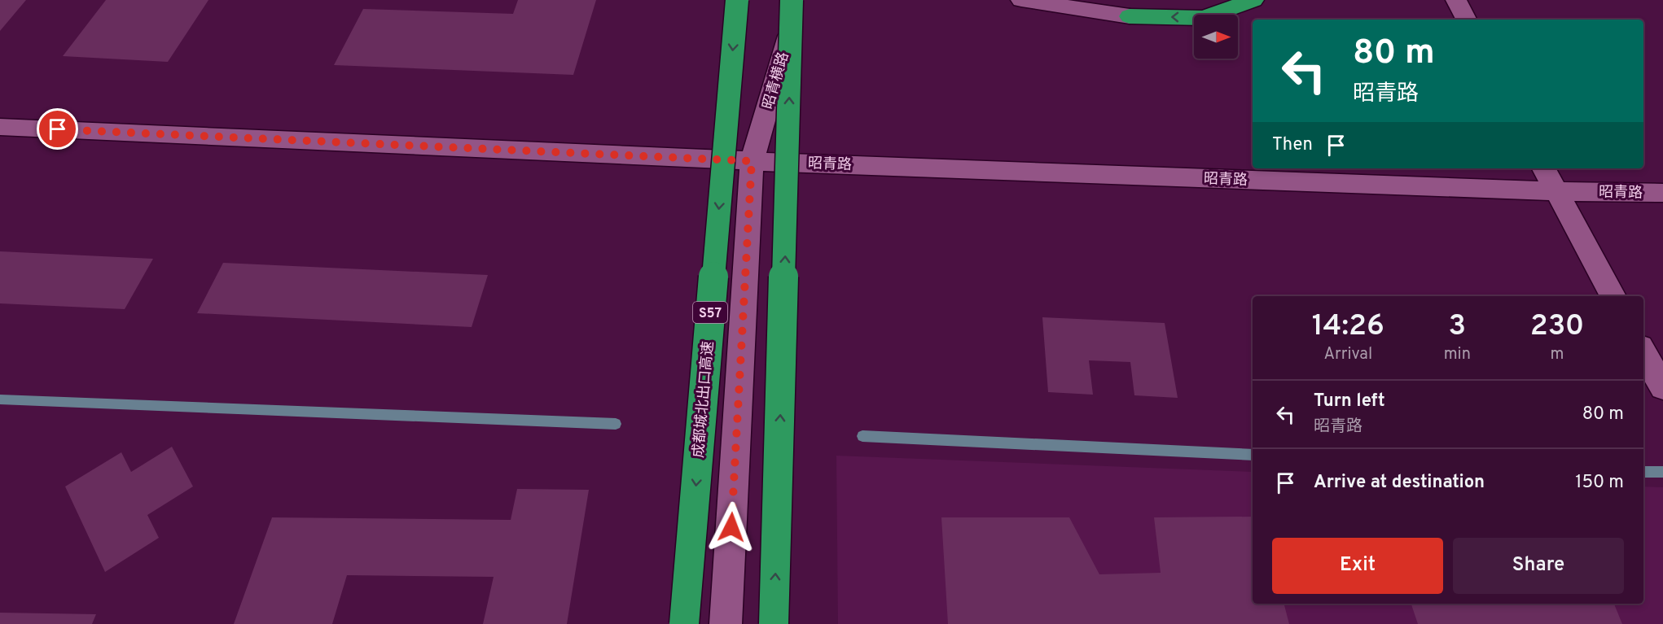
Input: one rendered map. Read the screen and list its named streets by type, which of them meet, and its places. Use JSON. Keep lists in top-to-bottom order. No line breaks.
{"streets":{"highway":["S57","成都城北出口高速"],"street":["昭青横路","昭青路"]},"crossings":[["昭青横路","昭青路"]],"north":"right","page":{"turn":["80 m","昭青路"],"then":"Then","eta":["14:26","Arrival","3","min","230","m"],"list":[{"name":"Turn left","note":"昭青路","value":"80 m"},{"name":"Arrive at destination","value":"150 m"}],"buttons":["Exit","Share"]}}
